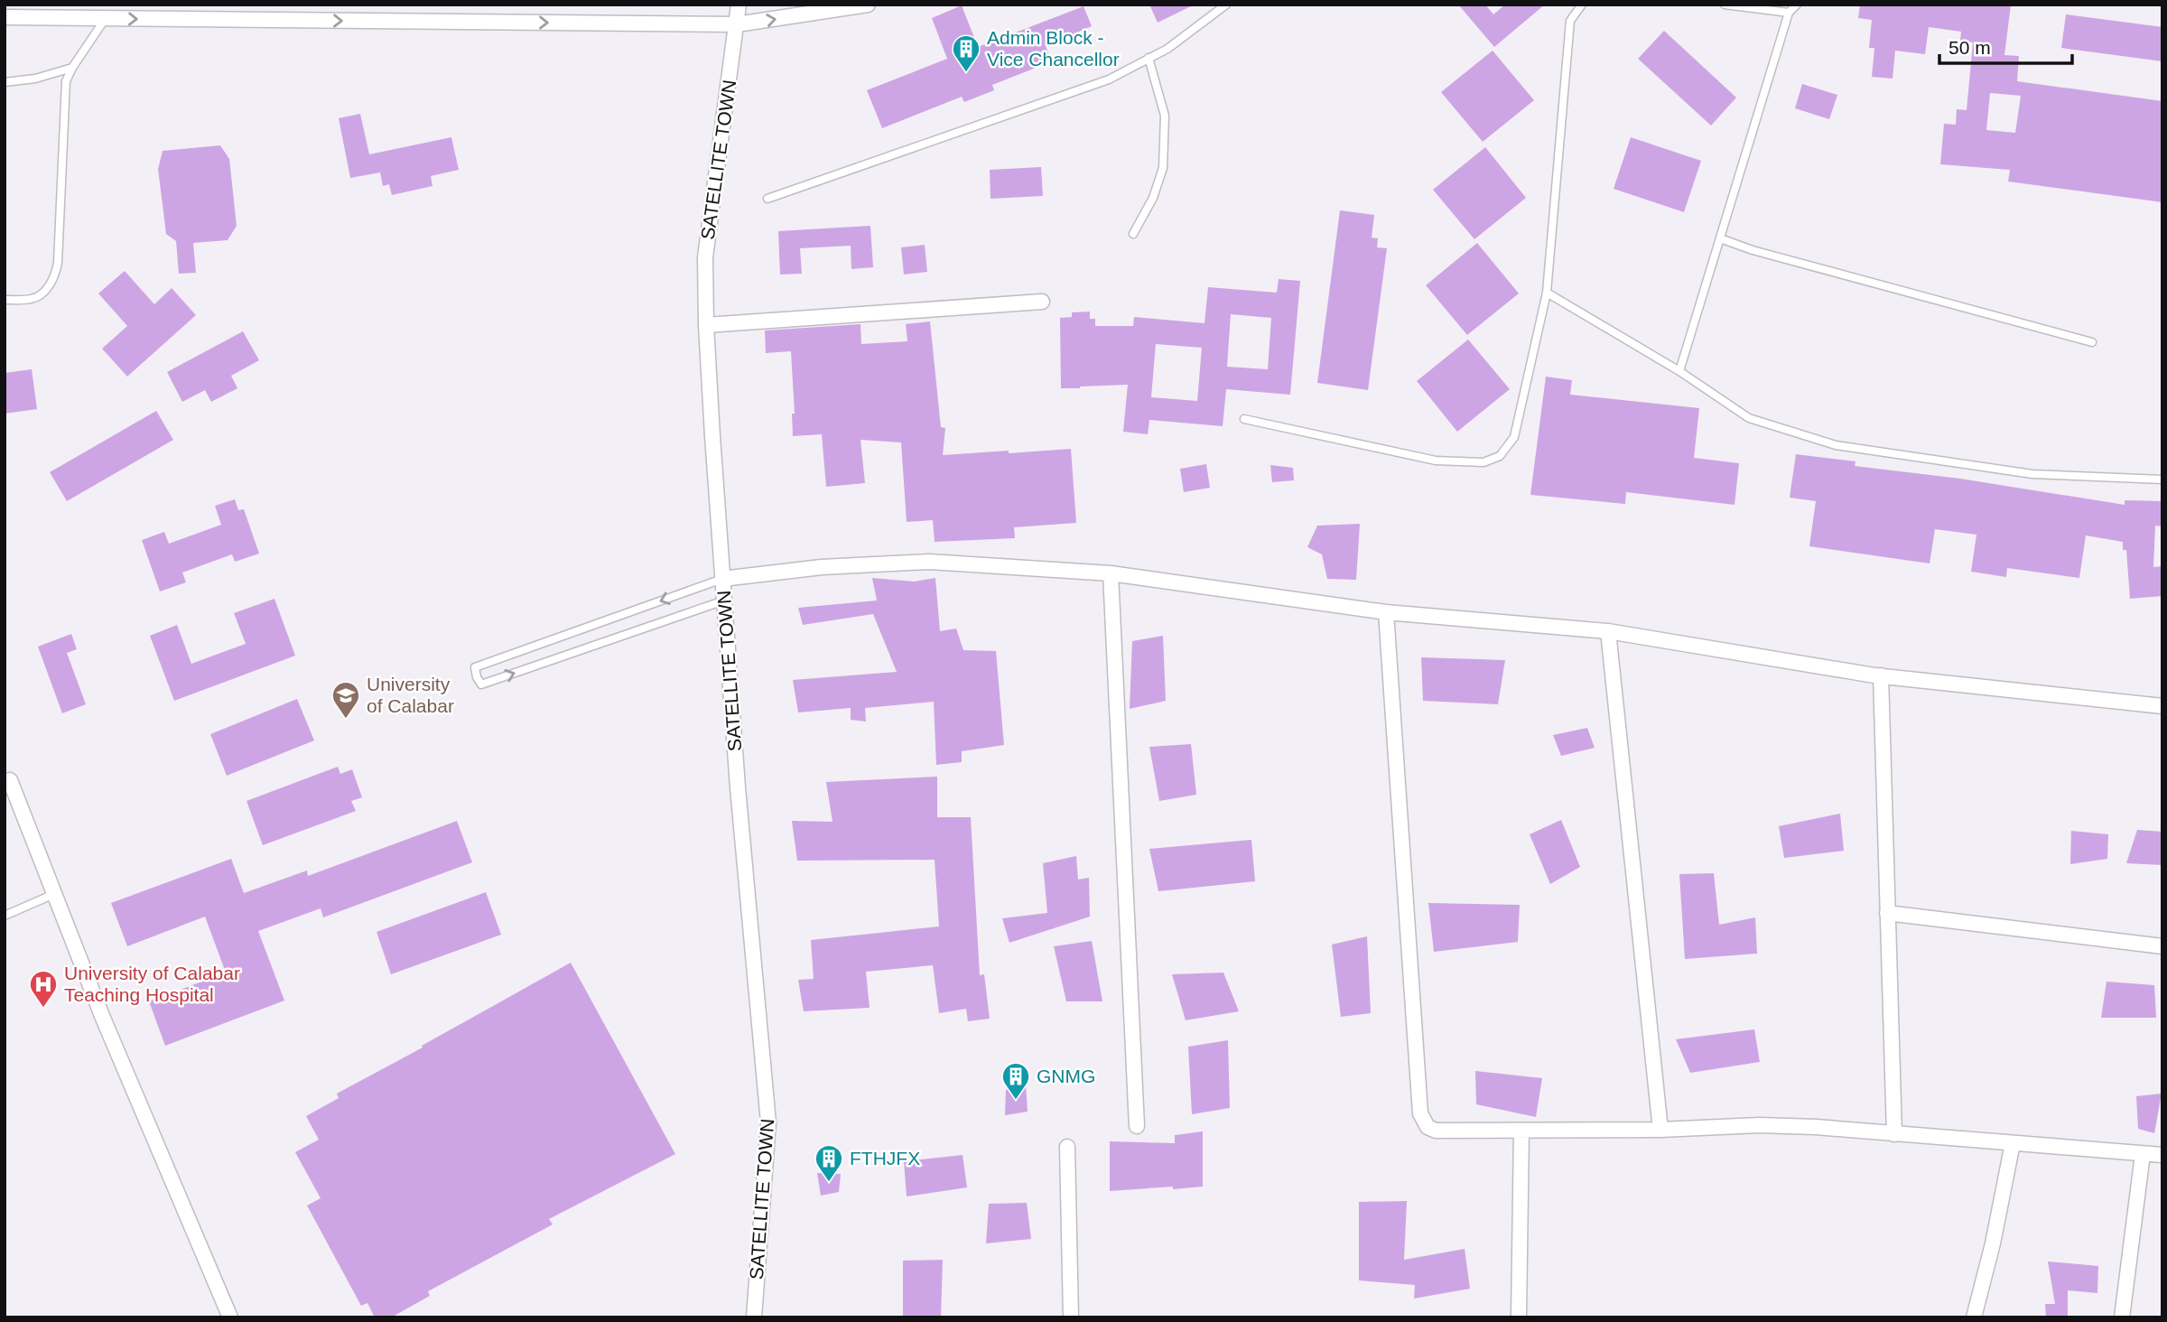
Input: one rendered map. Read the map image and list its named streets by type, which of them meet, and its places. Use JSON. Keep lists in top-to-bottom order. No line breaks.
{"streets":{"street":["SATELLITE TOWN"]},"places":{"building":["Admin Block - Vice Chancellor","GNMG","FTHJFX"],"school or university":["University of Calabar"],"hospital":["University of Calabar Teaching Hospital"]},"scale_bar":"50 m"}
